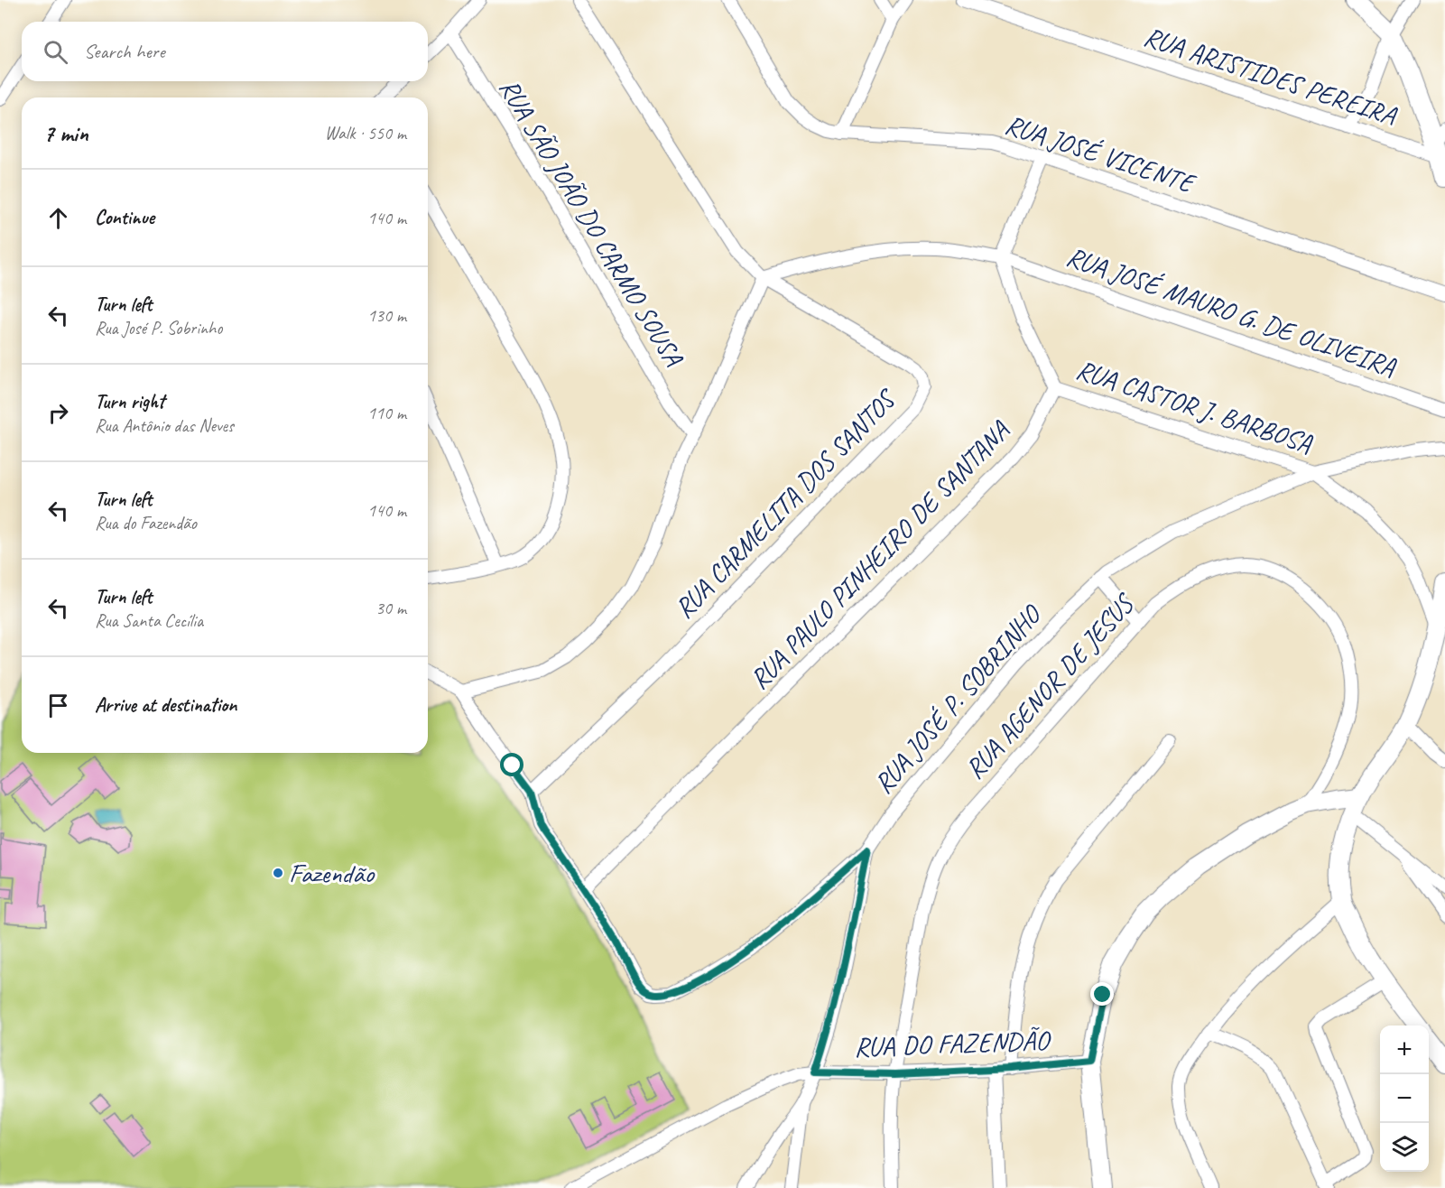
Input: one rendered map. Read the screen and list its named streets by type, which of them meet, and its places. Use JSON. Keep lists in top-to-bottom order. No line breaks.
{"streets":{"street":["RUA ARISTIDES PEREIRA","RUA JOSÉ VICENTE","RUA SÃO JOÃO DO CARMO SOUSA","RUA JOSÉ MAURO G. DE OLIVEIRA","RUA CASTOR J. BARBOSA","RUA CARMELITA DOS SANTOS","RUA PAULO PINHEIRO DE SANTANA","RUA AGENOR DE JESUS","RUA JOSÉ P. SOBRINHO","RUA DO FAZENDÃO"]},"crossings":[["RUA CASTOR J. BARBOSA","RUA PAULO PINHEIRO DE SANTANA"],["RUA CASTOR J. BARBOSA","RUA JOSÉ P. SOBRINHO"],["RUA PAULO PINHEIRO DE SANTANA","RUA JOSÉ P. SOBRINHO"],["RUA AGENOR DE JESUS","RUA DO FAZENDÃO"]],"places":["Fazendão"],"page":{"search":"Search here","heading":["7 min","Walk · 550 m"],"list":[["Continue","140 m"],["Turn left","Rua José P. Sobrinho","130 m"],["Turn right","Rua Antônio das Neves","110 m"],["Turn left","Rua do Fazendão","140 m"],["Turn left","Rua Santa Cecília","30 m"],"Arrive at destination"],"map_buttons":["+","−"]}}
